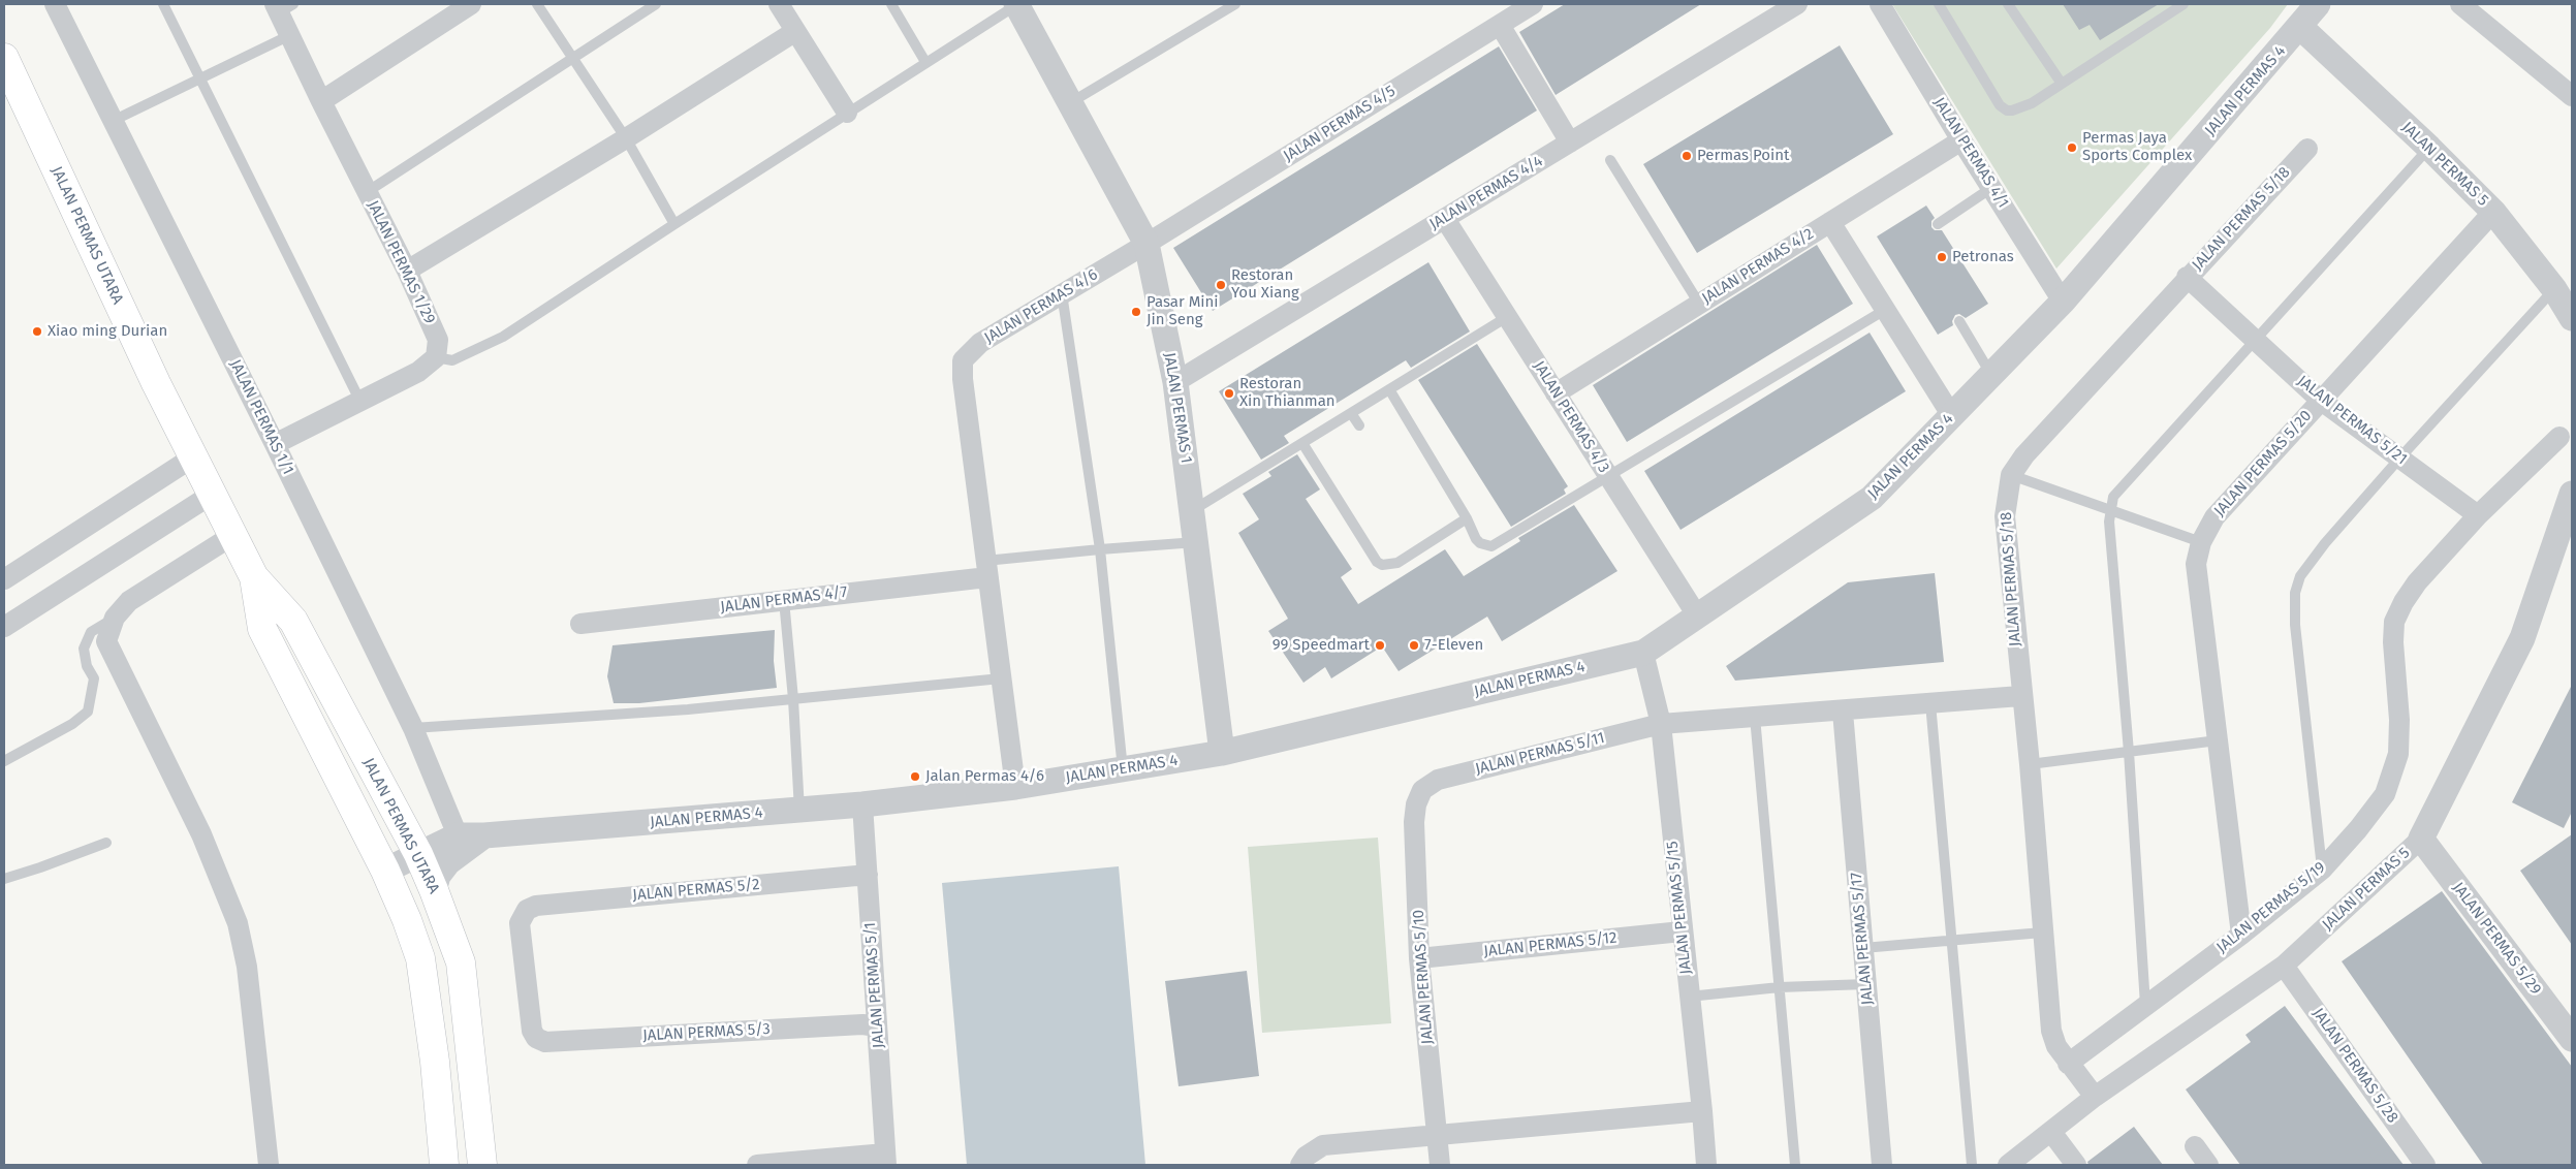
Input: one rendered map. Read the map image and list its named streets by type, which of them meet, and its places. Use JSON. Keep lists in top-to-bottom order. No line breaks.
{"streets":{"main road":["JALAN PERMAS UTARA"],"street":["JALAN PERMAS 4","JALAN PERMAS 4/5","JALAN PERMAS 4/1","JALAN PERMAS 5","JALAN PERMAS 4/4","JALAN PERMAS 5/18","JALAN PERMAS 1/29","JALAN PERMAS 4/2","JALAN PERMAS 4/6","JALAN PERMAS 1","JALAN PERMAS 1/1","JALAN PERMAS 4/3","JALAN PERMAS 5/21","JALAN PERMAS 5/20","JALAN PERMAS 4/7","JALAN PERMAS 5/11","JALAN PERMAS 5/2","JALAN PERMAS 5/15","JALAN PERMAS 5/19","JALAN PERMAS 5/17","JALAN PERMAS 5/29","JALAN PERMAS 5/12","JALAN PERMAS 5/10","JALAN PERMAS 5/1","JALAN PERMAS 5/3","JALAN PERMAS 5/28"]},"crossings":[["JALAN PERMAS 4","JALAN PERMAS 4/1"],["JALAN PERMAS 4","JALAN PERMAS 5"],["JALAN PERMAS 4","JALAN PERMAS UTARA"],["JALAN PERMAS 4","JALAN PERMAS 4/6"],["JALAN PERMAS 4","JALAN PERMAS 1"],["JALAN PERMAS 4","JALAN PERMAS 1/1"],["JALAN PERMAS 4","JALAN PERMAS 4/3"],["JALAN PERMAS 4","JALAN PERMAS 5/15"],["JALAN PERMAS 4","JALAN PERMAS 5/1"],["JALAN PERMAS 4/5","JALAN PERMAS 4/6"],["JALAN PERMAS 4/5","JALAN PERMAS 1"],["JALAN PERMAS 4/1","JALAN PERMAS 4/2"],["JALAN PERMAS 5","JALAN PERMAS 5/18"],["JALAN PERMAS 5","JALAN PERMAS 5/20"],["JALAN PERMAS 5","JALAN PERMAS 5/29"],["JALAN PERMAS 5","JALAN PERMAS 5/28"],["JALAN PERMAS 4/4","JALAN PERMAS 1"],["JALAN PERMAS 4/4","JALAN PERMAS 4/3"],["JALAN PERMAS 5/18","JALAN PERMAS 5/21"],["JALAN PERMAS 5/18","JALAN PERMAS 5/11"],["JALAN PERMAS 5/18","JALAN PERMAS 5/19"],["JALAN PERMAS 4/2","JALAN PERMAS 4/3"],["JALAN PERMAS 4/6","JALAN PERMAS 1"],["JALAN PERMAS 4/6","JALAN PERMAS 4/7"],["JALAN PERMAS 5/21","JALAN PERMAS 5/20"],["JALAN PERMAS 5/21","JALAN PERMAS 5/19"],["JALAN PERMAS 5/20","JALAN PERMAS 5/19"],["JALAN PERMAS 5/11","JALAN PERMAS 5/15"],["JALAN PERMAS 5/11","JALAN PERMAS 5/17"],["JALAN PERMAS 5/11","JALAN PERMAS 5/10"],["JALAN PERMAS 5/2","JALAN PERMAS 5/1"],["JALAN PERMAS 5/2","JALAN PERMAS 5/3"],["JALAN PERMAS 5/15","JALAN PERMAS 5/12"],["JALAN PERMAS 5/12","JALAN PERMAS 5/10"],["JALAN PERMAS 5/1","JALAN PERMAS 5/3"]],"places":["Permas Jaya Sports Complex","Permas Point","Petronas","Restoran You Xiang","Pasar Mini Jin Seng","Xiao ming Durian","Restoran Xin Thianman","99 Speedmart","7-Eleven","Jalan Permas 4/6"]}
